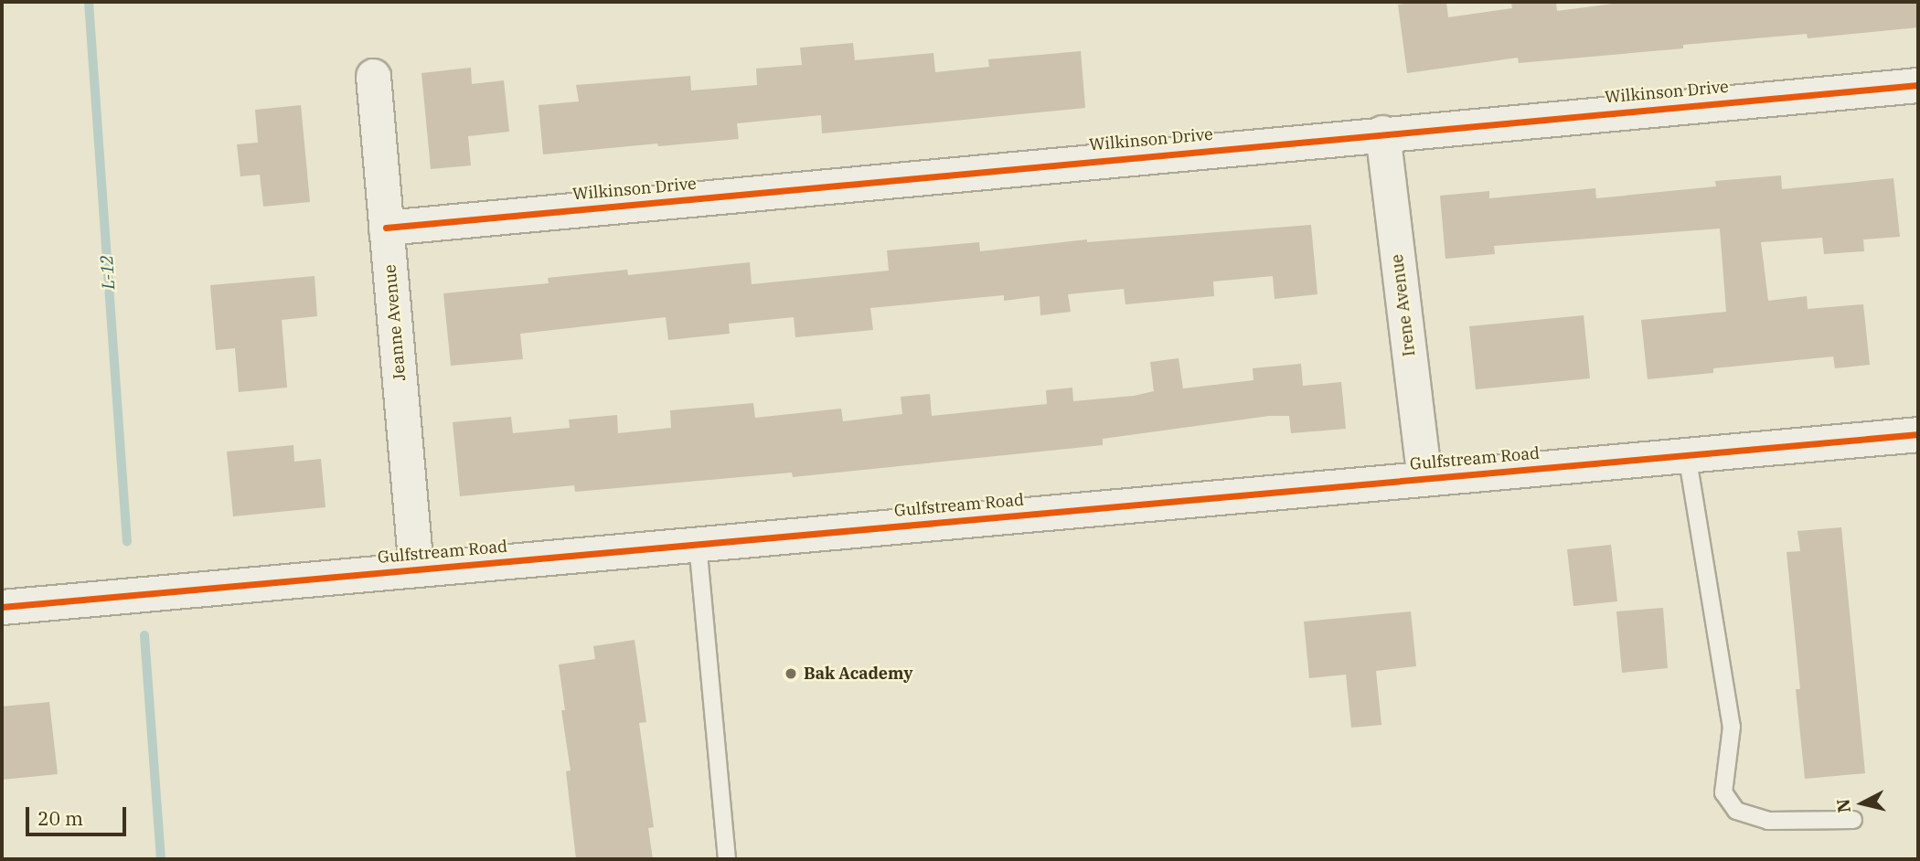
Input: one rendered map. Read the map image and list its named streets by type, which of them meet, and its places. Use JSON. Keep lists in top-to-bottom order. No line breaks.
{"streets":{"street":["Wilkinson Drive","Irene Avenue","Jeanne Avenue","Gulfstream Road"]},"crossings":[["Wilkinson Drive","Irene Avenue"],["Wilkinson Drive","Jeanne Avenue"],["Irene Avenue","Gulfstream Road"],["Jeanne Avenue","Gulfstream Road"]],"water":["L-12"],"places":["Bak Academy"],"scale_bar":"20 m","north":"left"}
